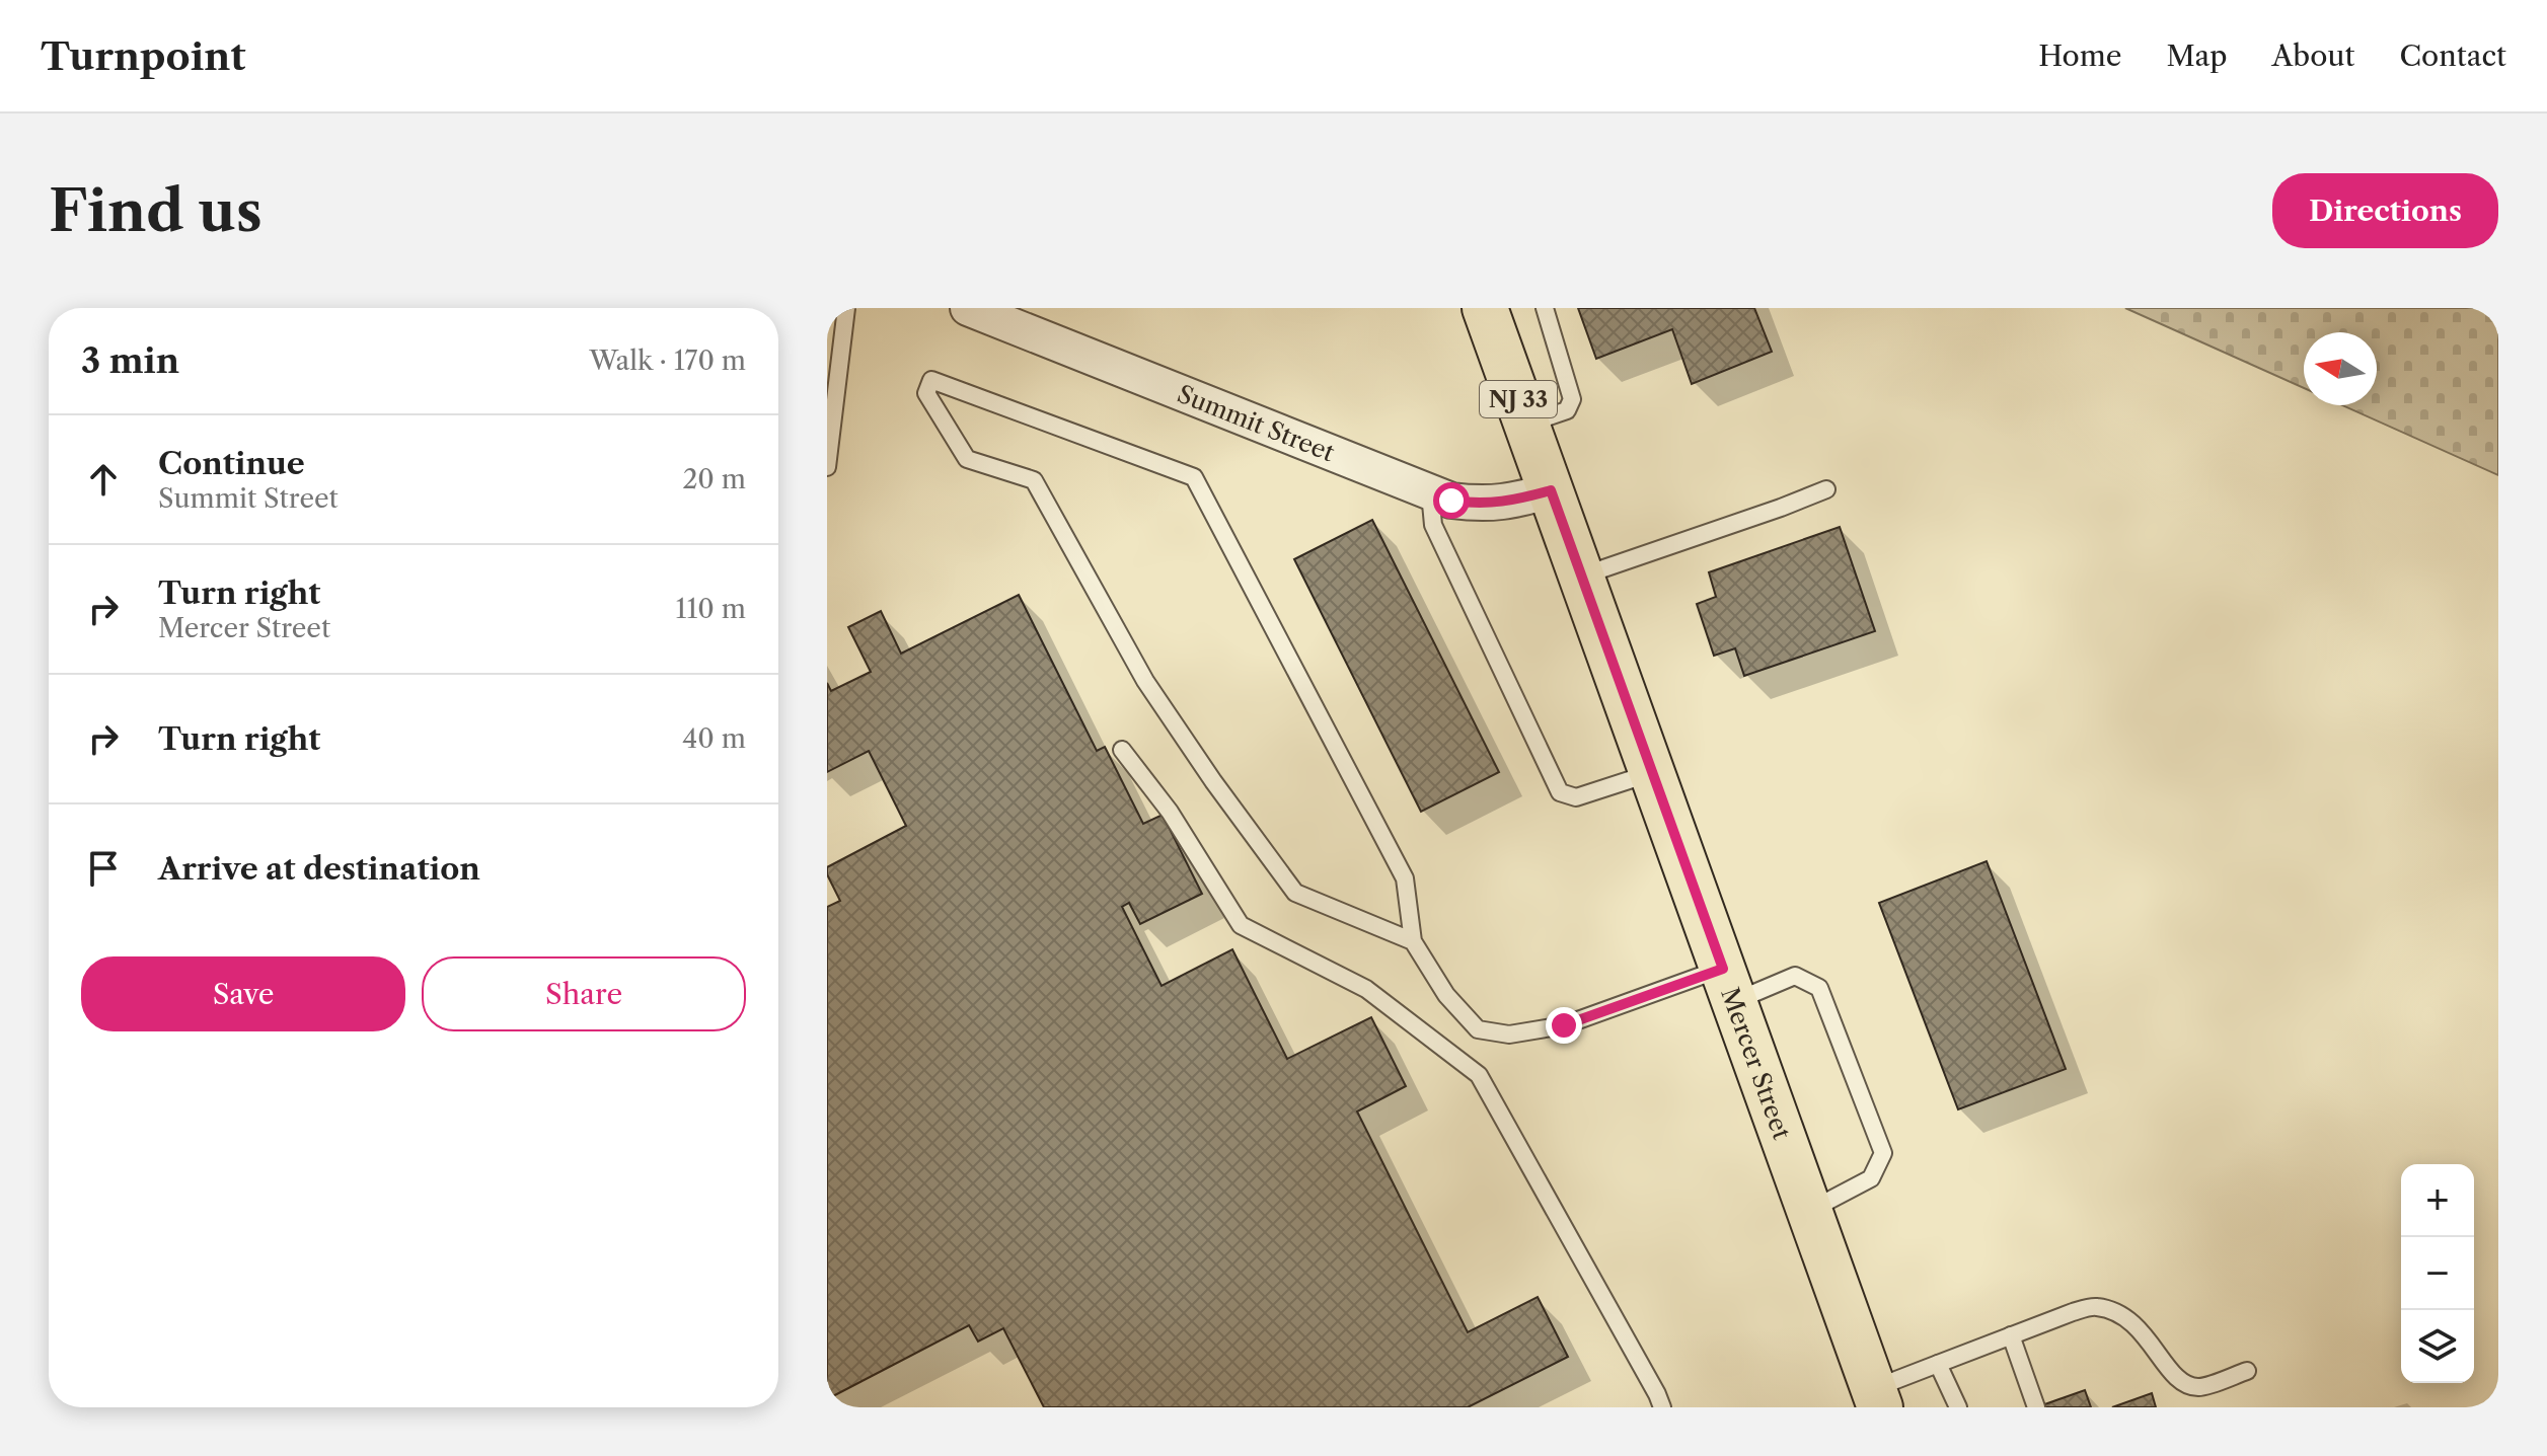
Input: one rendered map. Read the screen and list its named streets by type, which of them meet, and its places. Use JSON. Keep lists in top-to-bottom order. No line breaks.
{"streets":{"main road":["NJ 33","Mercer Street"],"street":["Summit Street"]},"crossings":[["Summit Street","Mercer Street"]],"north":"left","page":{"header":"Turnpoint","nav":["Home","Map","About","Contact"],"buttons":["Directions",["Save","Share"]],"title":"Find us","heading":["3 min","Walk · 170 m"],"list":[["Continue","Summit Street","20 m"],["Turn right","Mercer Street","110 m"],["Turn right","40 m"],"Arrive at destination"],"map_buttons":["+","−"]}}
